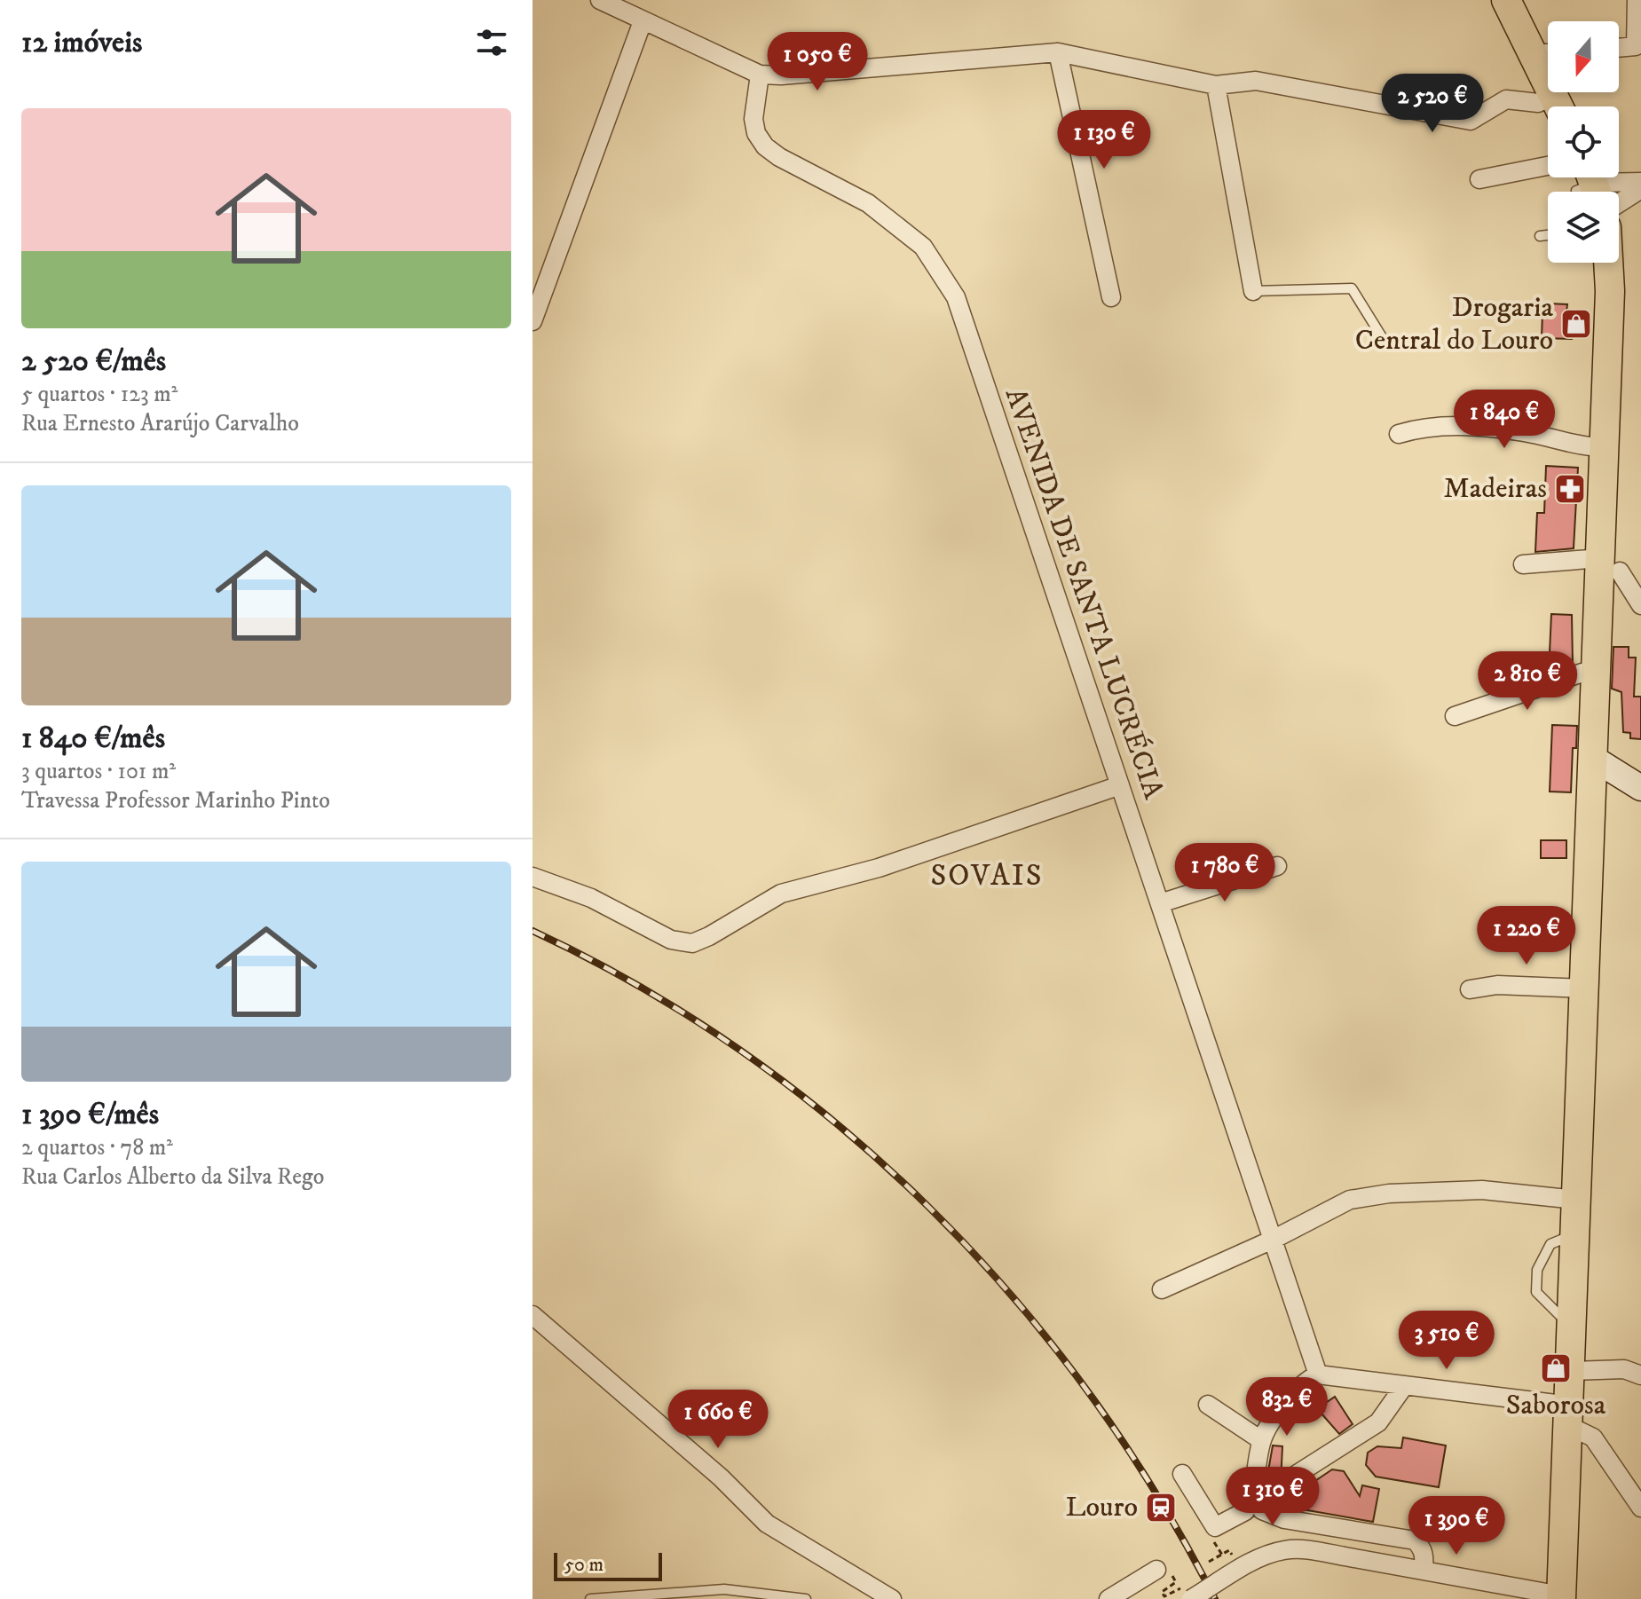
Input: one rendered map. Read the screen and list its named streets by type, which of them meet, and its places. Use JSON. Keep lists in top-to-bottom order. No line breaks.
{"streets":{"street":["AVENIDA DE SANTA LUCRÉCIA"]},"districts":["SOVAIS"],"places":{"shop":["Drogaria Central do Louro","Saborosa"],"pharmacy":["Madeiras"],"station":["Louro"]},"scale_bar":"50 m","north":"bottom","page":{"heading":"12 imóveis","price":["1 050 €","2 520 €","1 130 €","1 840 €","2 810 €","1 780 €","1 220 €","3 510 €","832 €","1 660 €","1 310 €","1 390 €"],"list":[{"name":"2 520 €/mês","note":"5 quartos · 123 m² · Rua Ernesto Ararújo Carvalho"},{"name":"1 840 €/mês","note":"3 quartos · 101 m² · Travessa Professor Marinho Pinto"},{"name":"1 390 €/mês","note":"2 quartos · 78 m² · Rua Carlos Alberto da Silva Rego"}],"scale":"50 m"}}
